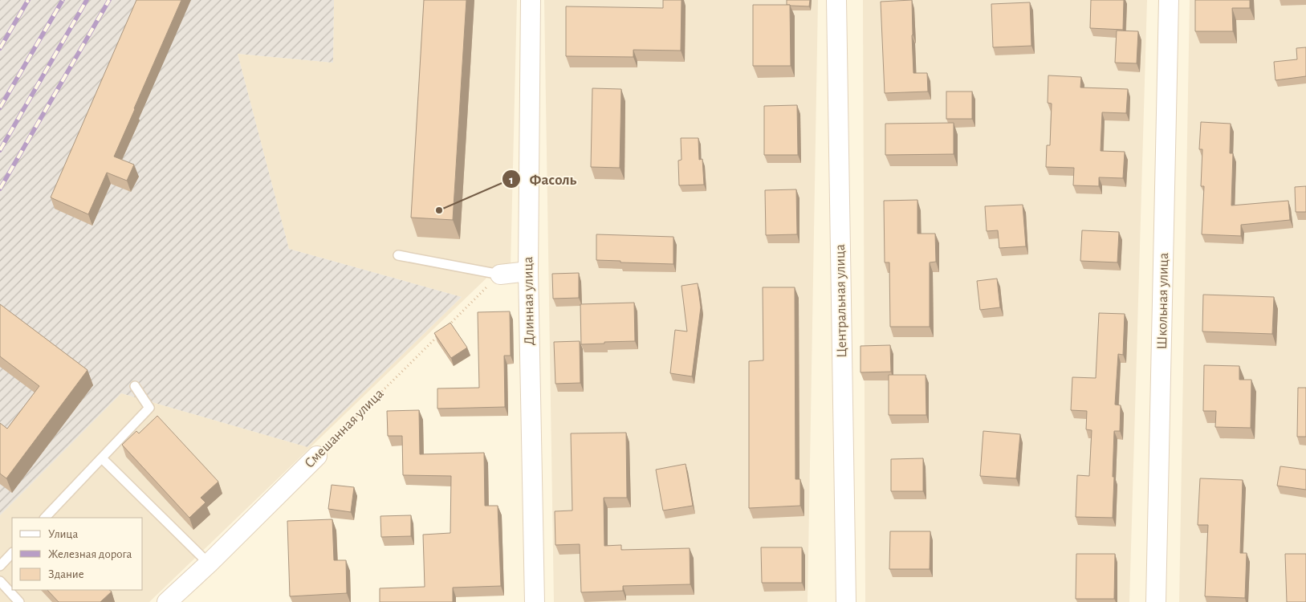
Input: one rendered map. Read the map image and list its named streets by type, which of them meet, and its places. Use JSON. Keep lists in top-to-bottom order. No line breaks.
{"streets":{"street":["Длинная улица","Центральная улица","Школьная улица","Смешанная улица"]},"places":["Фасоль"],"legend":["Улица","Железная дорога","Здание"]}
